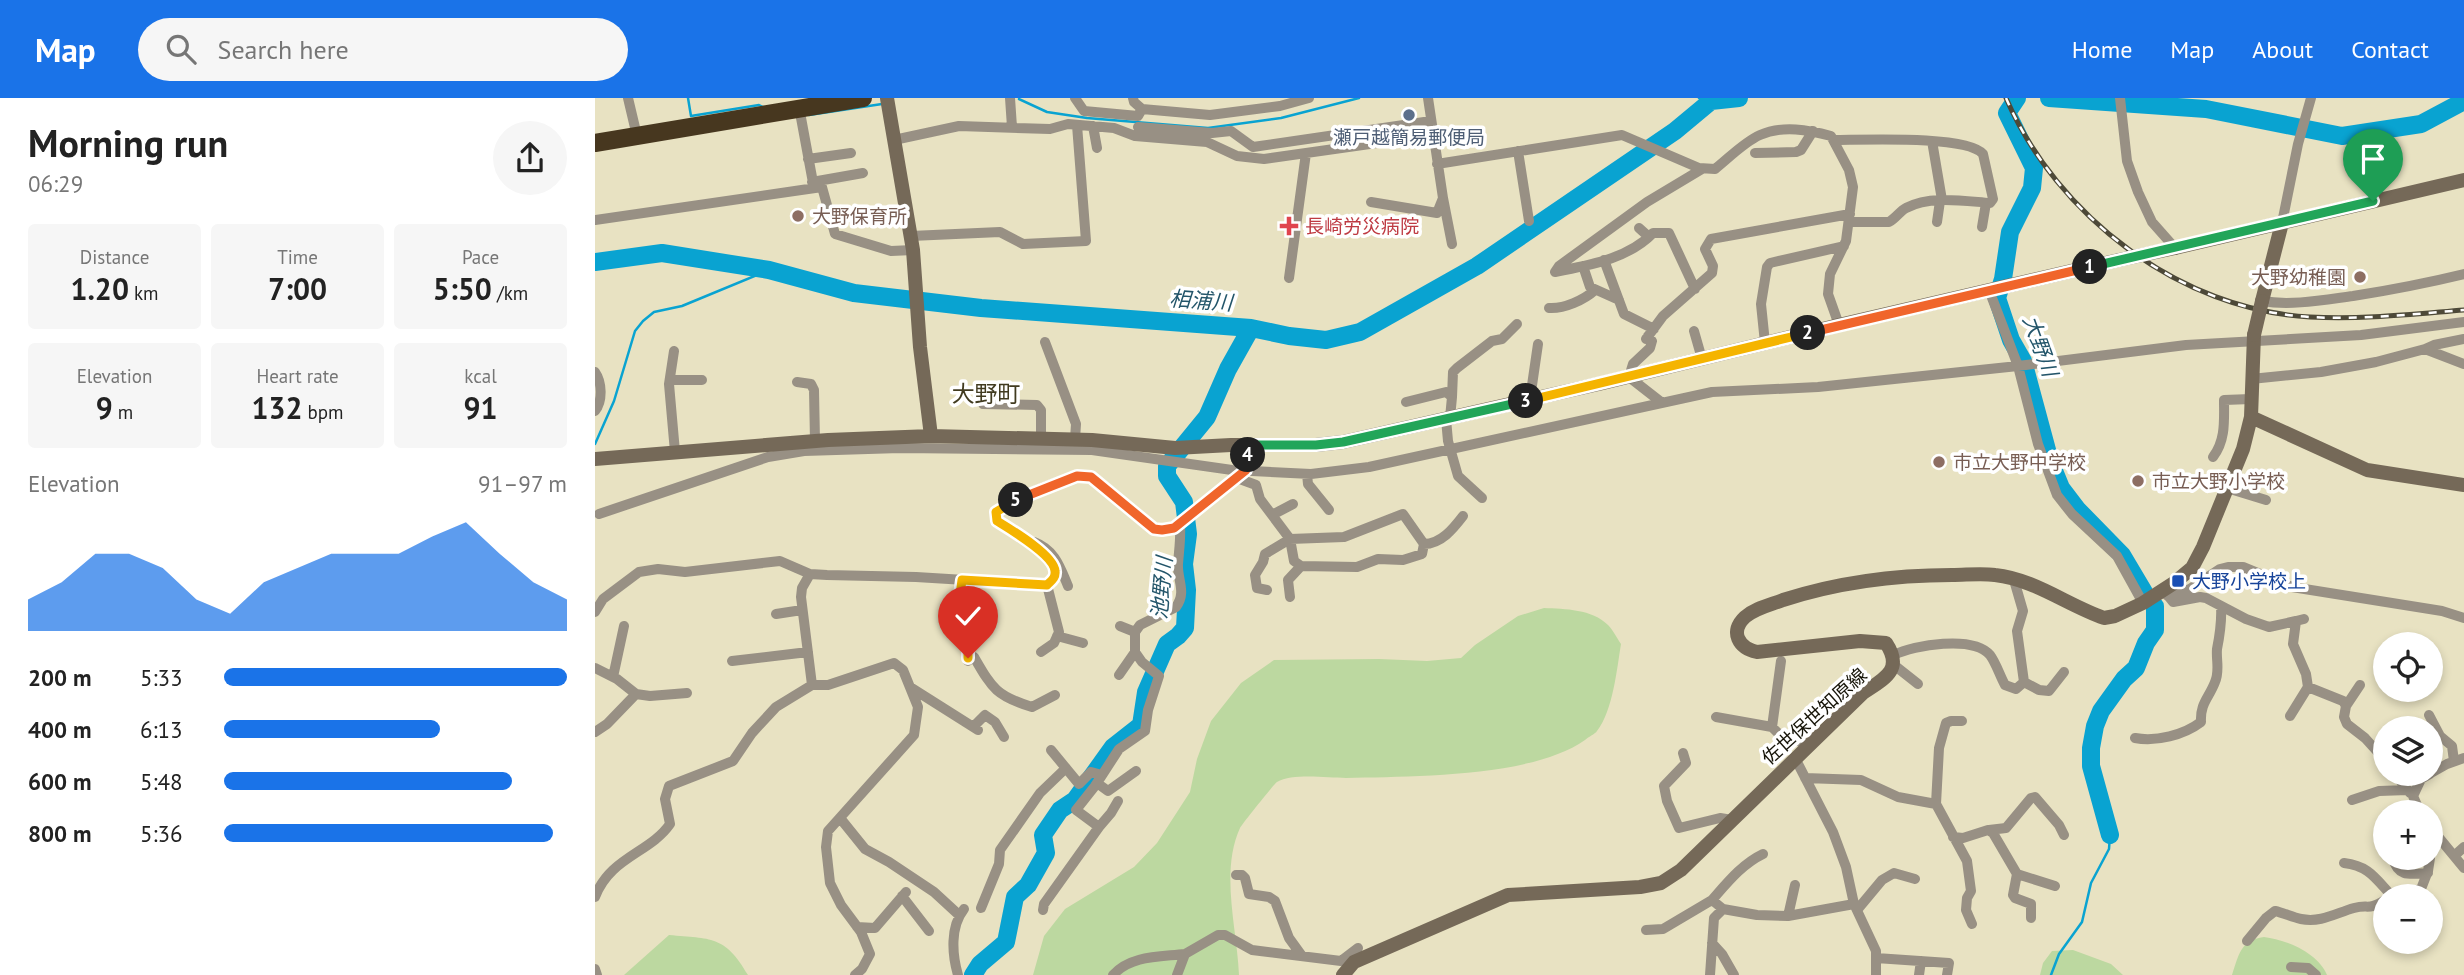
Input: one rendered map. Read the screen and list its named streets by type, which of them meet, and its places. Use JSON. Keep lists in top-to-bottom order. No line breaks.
{"streets":{"street":["佐世保世知原線"]},"districts":["大野町"],"water":["相浦川","大野川","池野川"],"places":{"other":["瀬戸越簡易郵便局","大野保育所","大野幼稚園","市立大野中学校","市立大野小学校"],"health":["長崎労災病院"],"transit":["大野小学校上"]},"page":{"header":"Map","search":"Search here","nav":["Home","Map","About","Contact"],"heading":["Morning run","06:29"],"stats":[["Distance","1.20 km"],["Time","7:00"],["Pace","5:50 /km"],["Elevation","9 m"],["Heart rate","132 bpm"],["kcal","91"]],"pins":["1","2","3","4","5"],"chart":["Elevation","91–97 m"],"map_buttons":["+","−"],"list":[{"name":"200 m","note":"5:33"},{"name":"400 m","note":"6:13"},{"name":"600 m","note":"5:48"},{"name":"800 m","note":"5:36"}]}}
